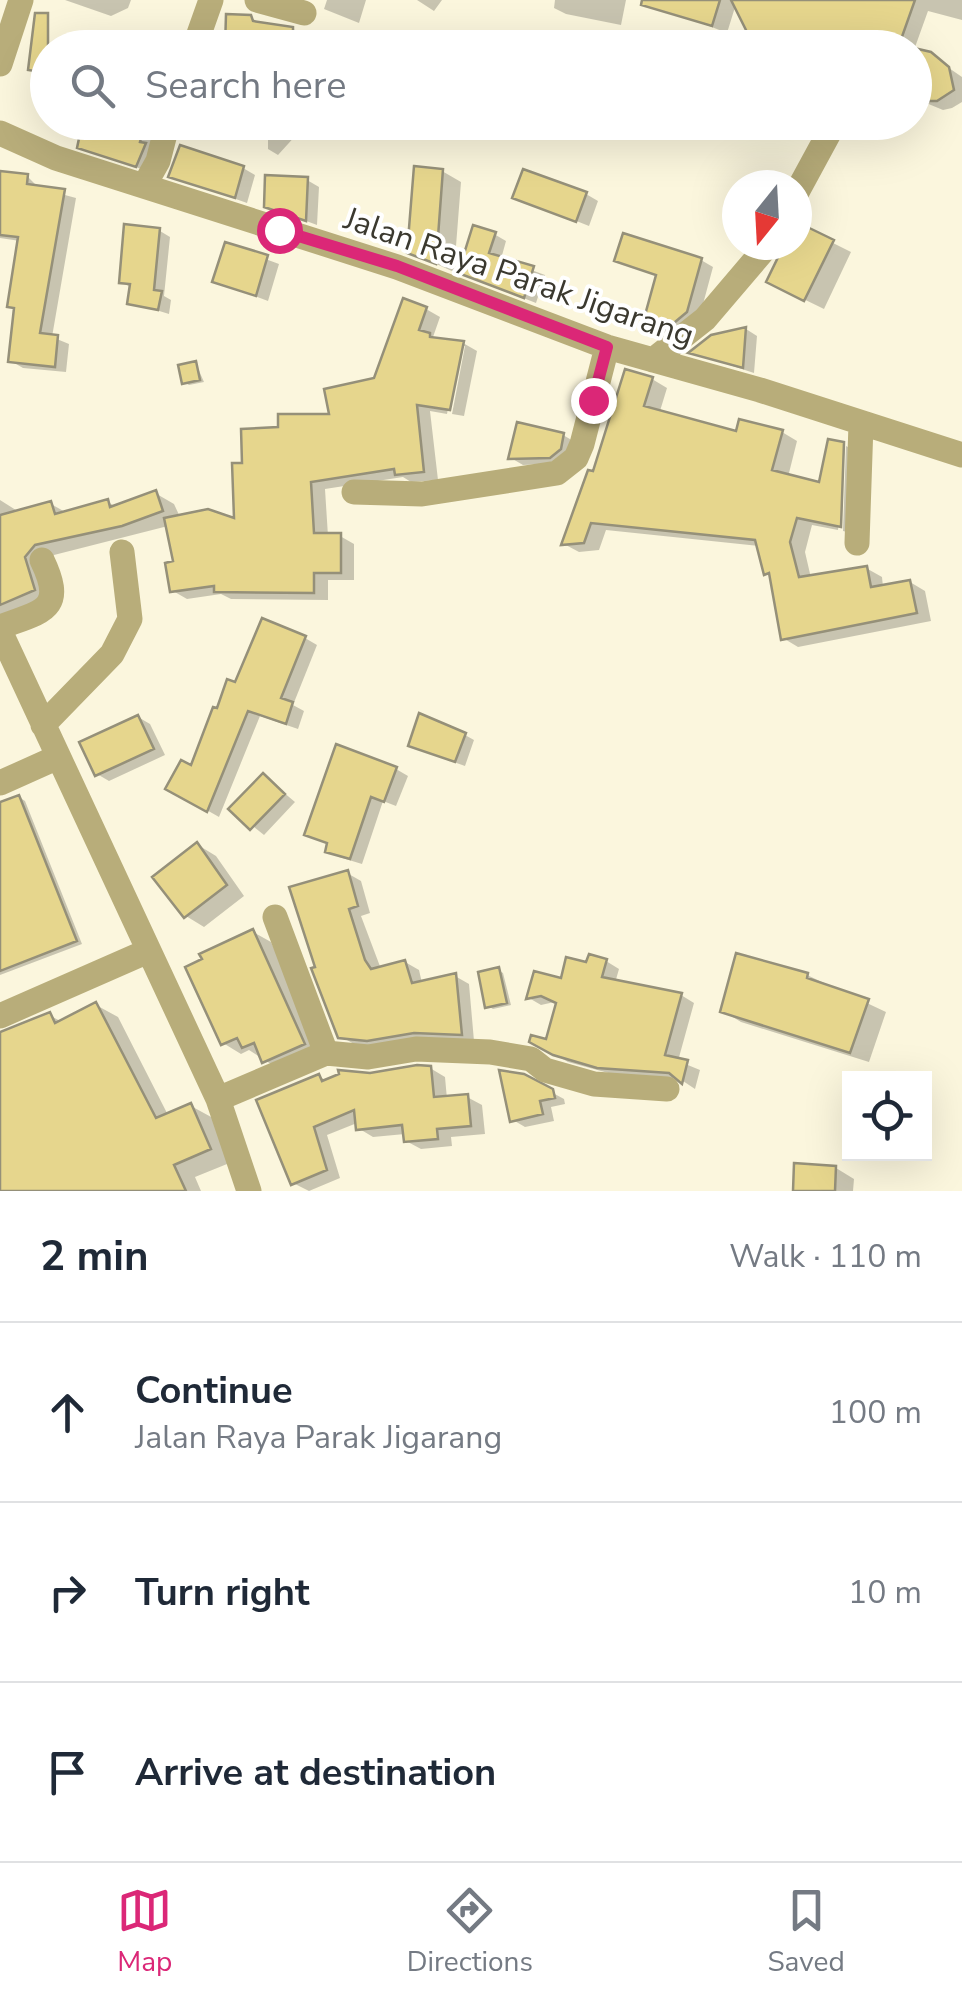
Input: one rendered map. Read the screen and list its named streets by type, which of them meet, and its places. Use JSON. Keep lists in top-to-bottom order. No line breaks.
{"streets":{"street":["Jalan Raya Parak Jigarang"]},"north":"bottom","page":{"search":"Search here","heading":["2 min","Walk · 110 m"],"list":[["Continue","Jalan Raya Parak Jigarang","100 m"],["Turn right","10 m"],"Arrive at destination"],"nav":["Map","Directions","Saved"]}}
